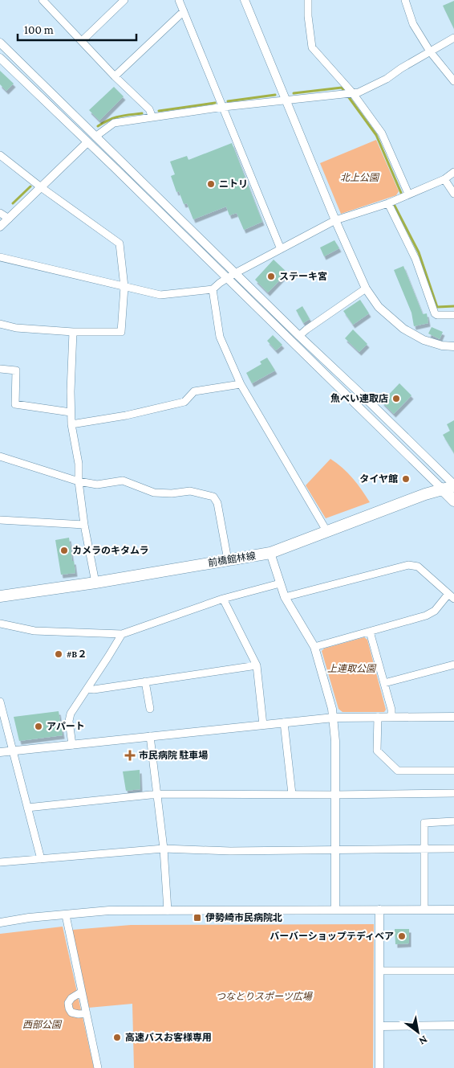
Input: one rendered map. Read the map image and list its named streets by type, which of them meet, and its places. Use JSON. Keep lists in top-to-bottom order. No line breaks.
{"streets":{"main road":["前橋館林線"]},"parks":["北上公園","上連取公園","つなとりスポーツ広場","西部公園"],"places":{"other":["ニトリ","ステーキ宮","魚べい連取店","タイヤ館","カメラのキタムラ","#B２","アパート","バーバーショップテディベア","高速バスお客様専用"],"health":["市民病院 駐車場"],"transit":["伊勢崎市民病院北"]},"scale_bar":"100 m","north":"bottom right"}
